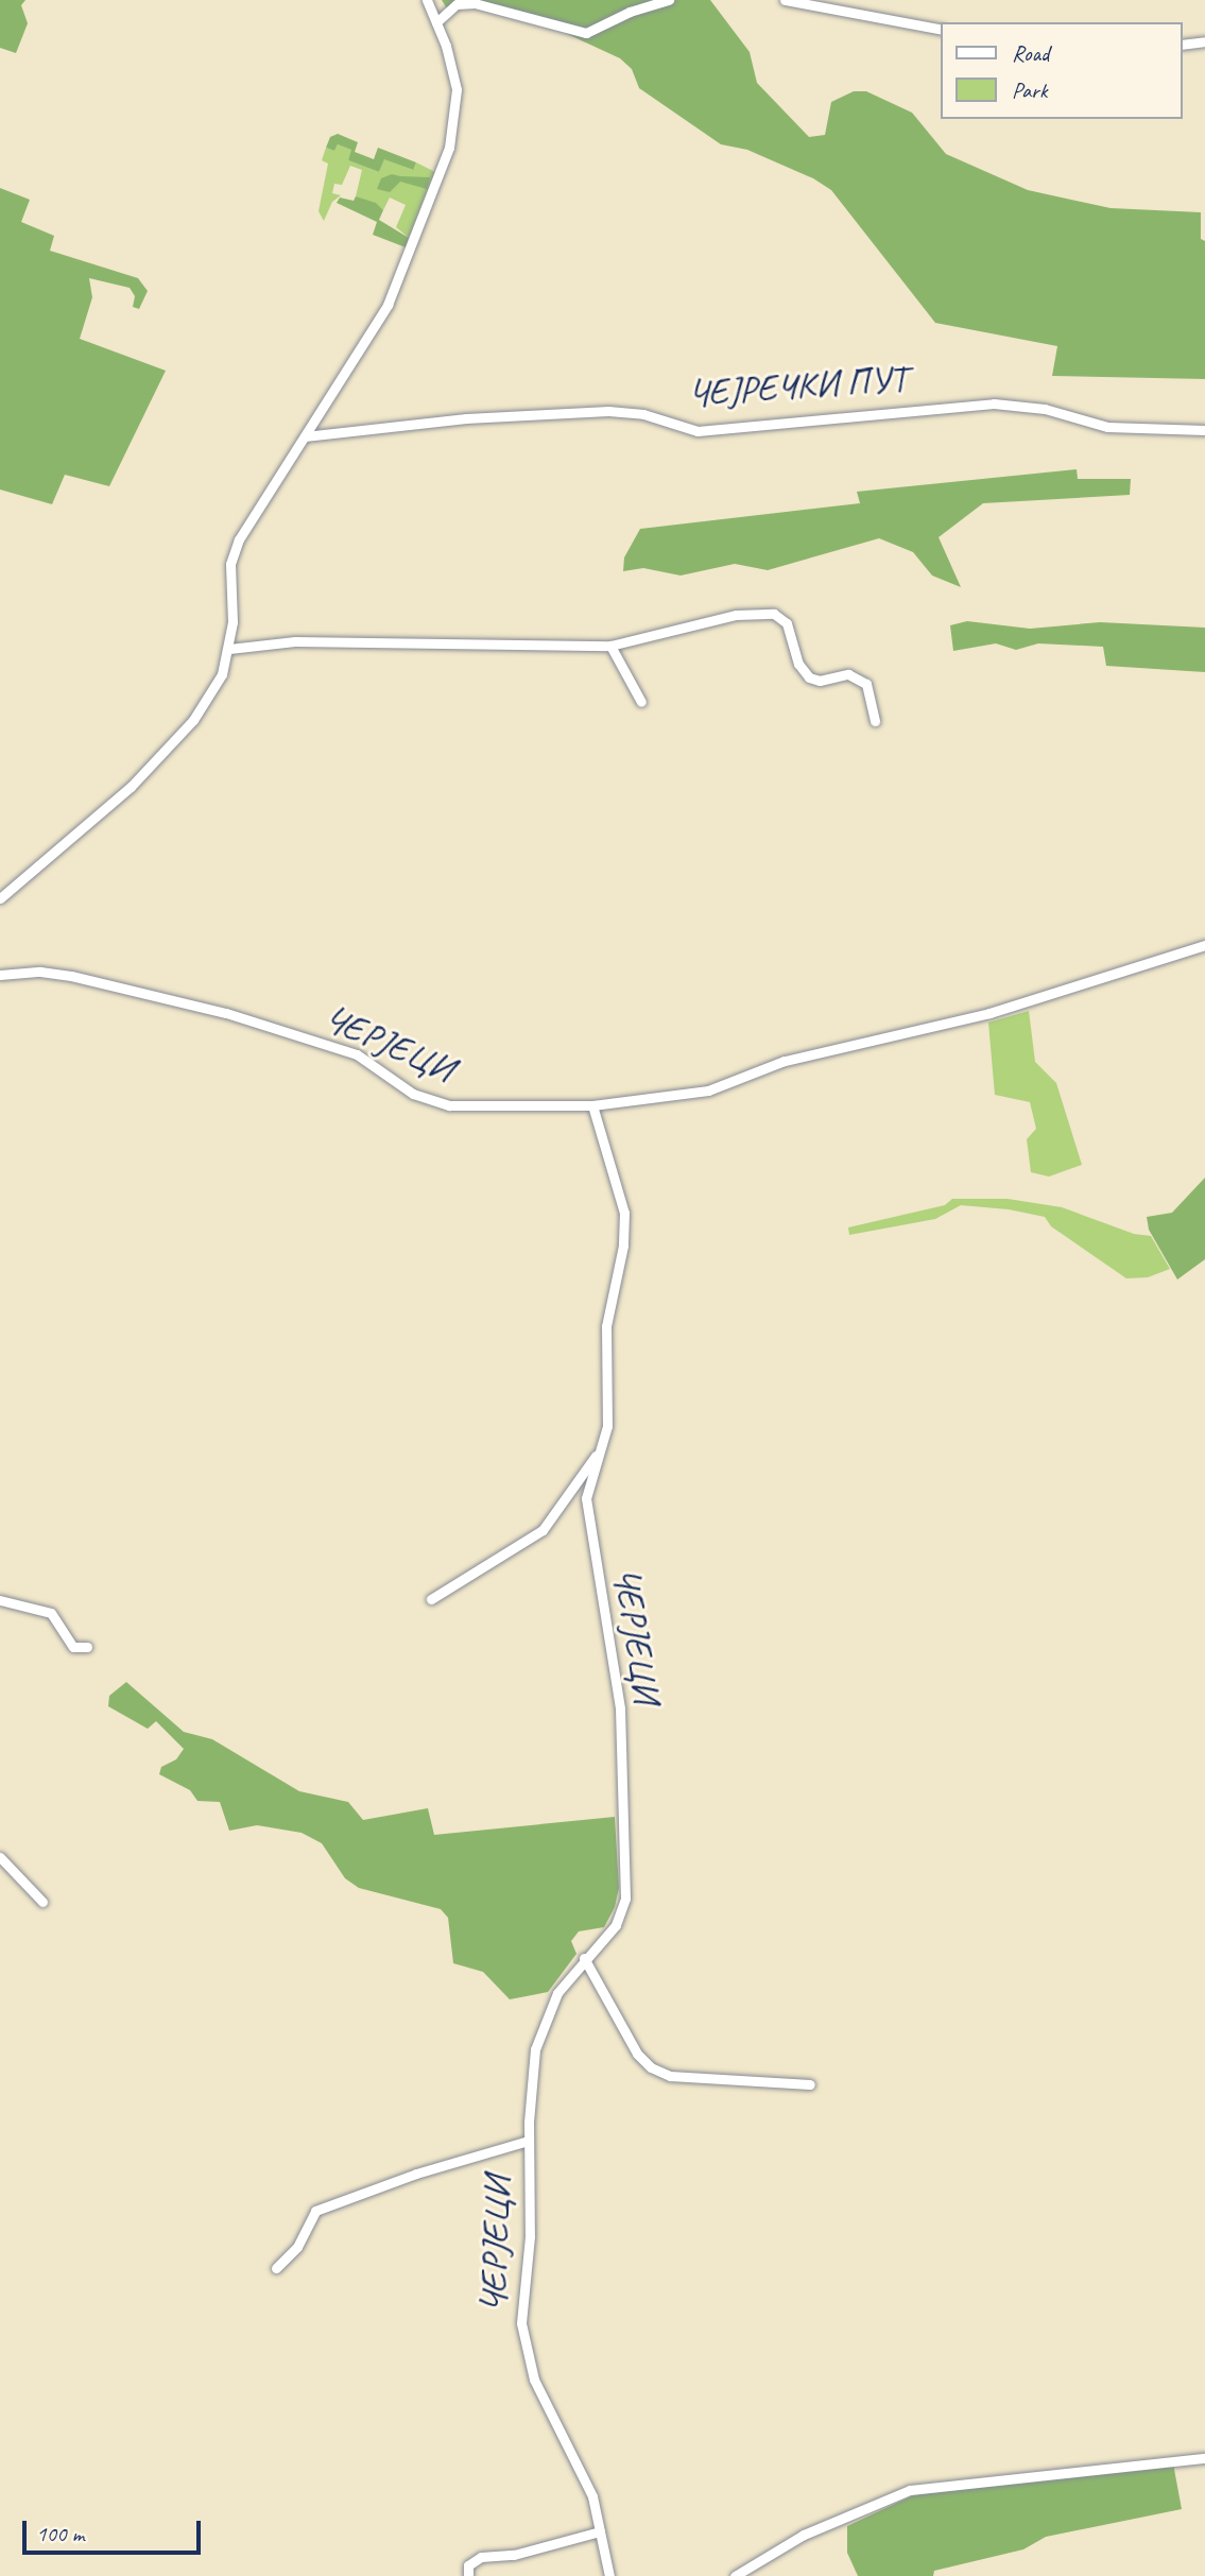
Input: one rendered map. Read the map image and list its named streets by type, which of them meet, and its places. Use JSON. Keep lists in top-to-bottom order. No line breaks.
{"streets":{"street":["ЧЕЈРЕЧКИ ПУТ","ЧЕРЈЕЦИ"]},"legend":["Road","Park"],"scale_bar":"100 m"}
